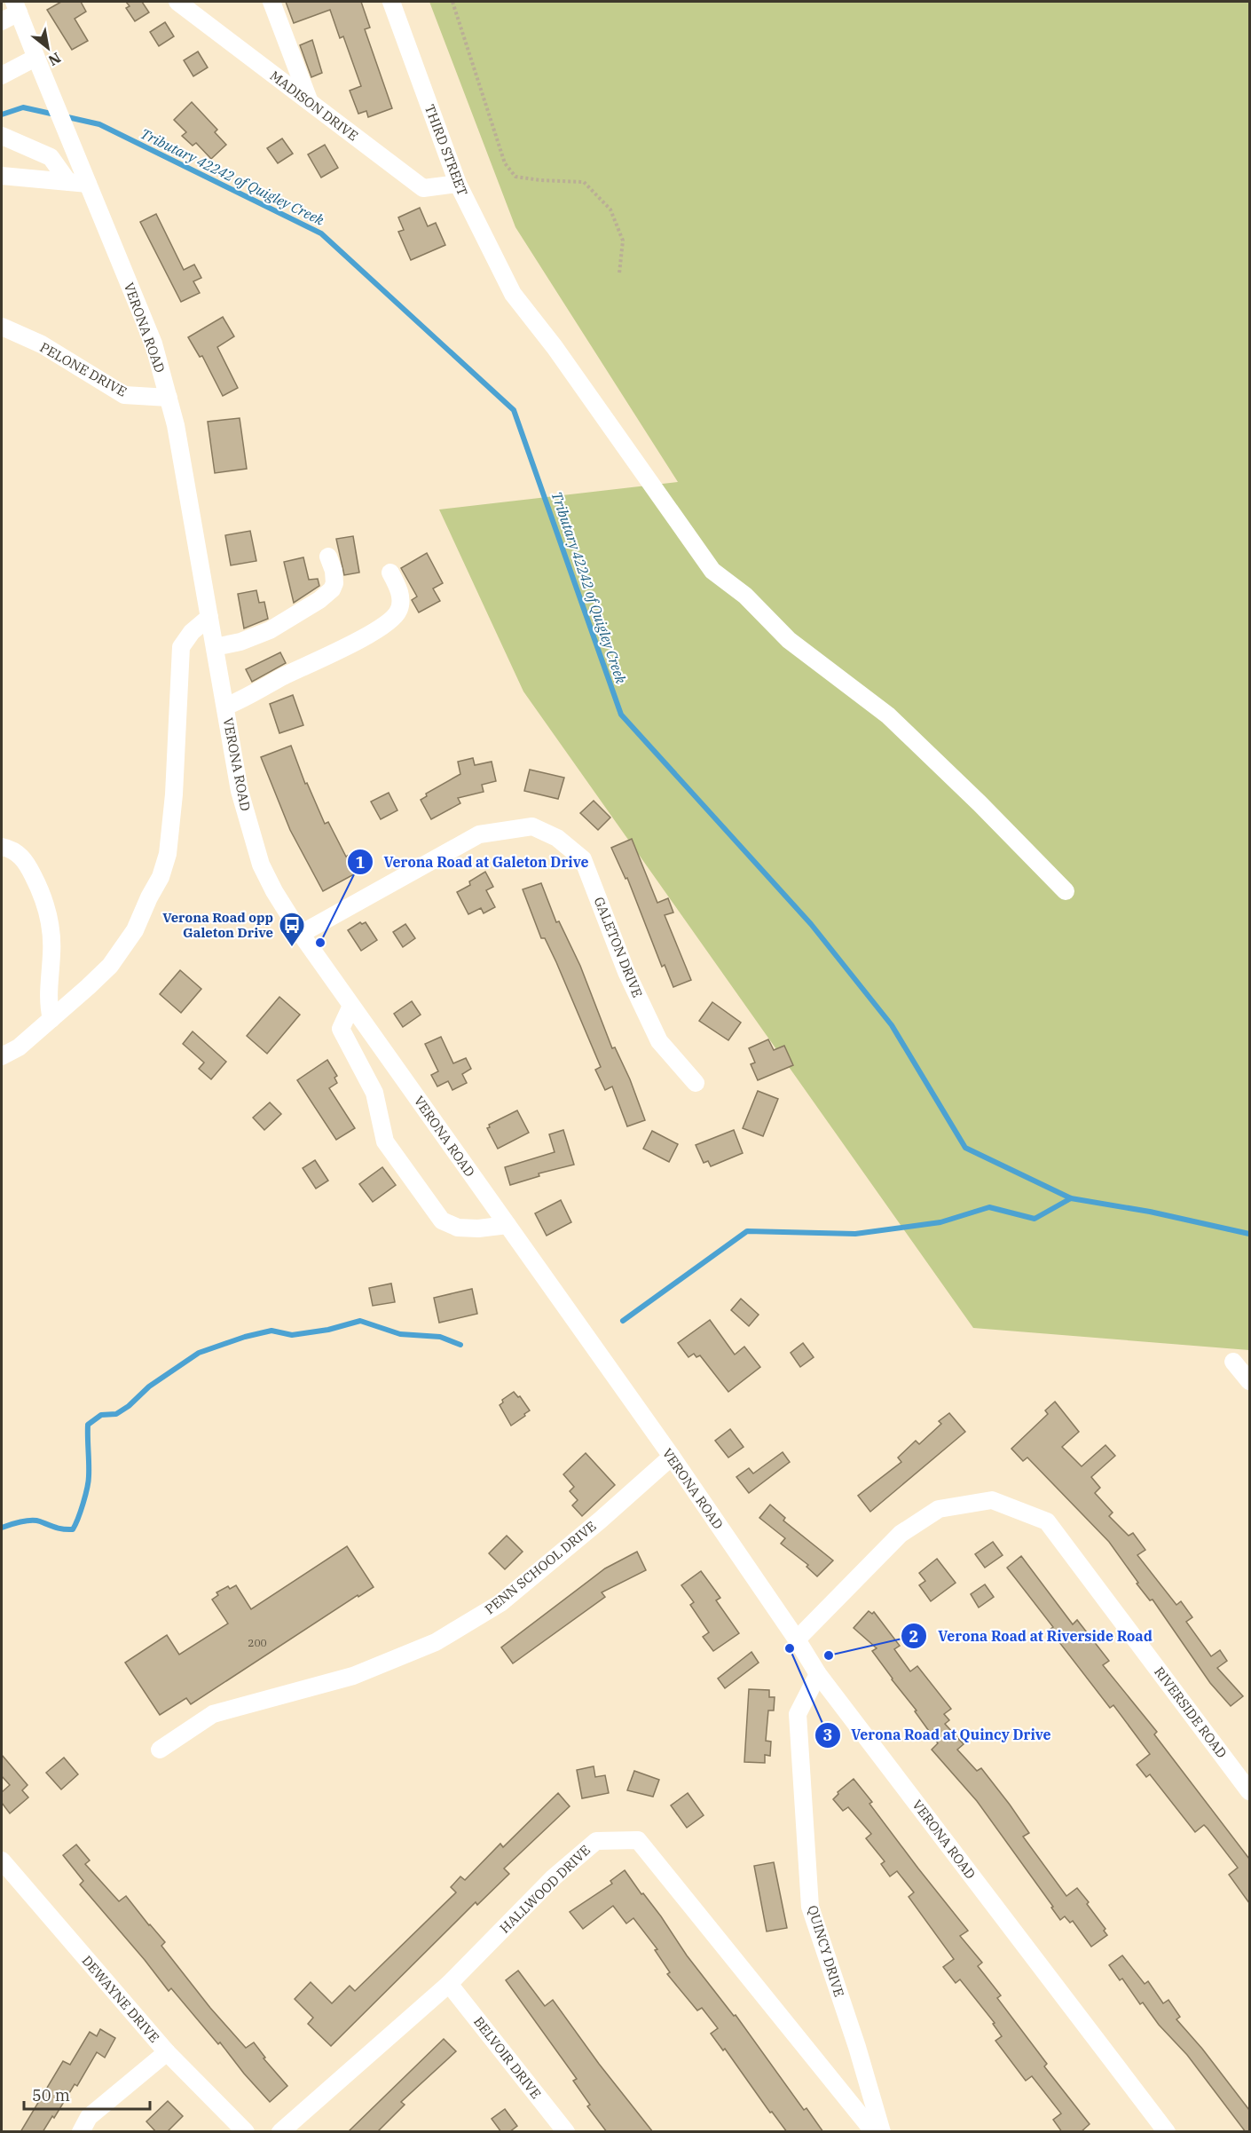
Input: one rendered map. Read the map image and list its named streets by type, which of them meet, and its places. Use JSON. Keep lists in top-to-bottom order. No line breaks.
{"streets":{"street":["MADISON DRIVE","THIRD STREET","VERONA ROAD","PELONE DRIVE","GALETON DRIVE","PENN SCHOOL DRIVE","RIVERSIDE ROAD","HALLWOOD DRIVE","QUINCY DRIVE","DEWAYNE DRIVE","BELVOIR DRIVE"]},"crossings":[["MADISON DRIVE","THIRD STREET"],["VERONA ROAD","PELONE DRIVE"],["VERONA ROAD","GALETON DRIVE"],["VERONA ROAD","PENN SCHOOL DRIVE"],["VERONA ROAD","RIVERSIDE ROAD"],["VERONA ROAD","QUINCY DRIVE"],["HALLWOOD DRIVE","BELVOIR DRIVE"]],"water":["Tributary 42242 of Quigley Creek"],"places":{"other":["Verona Road at Galeton Drive","Verona Road at Quincy Drive","Verona Road at Riverside Road"],"bus stop":["Verona Road opp Galeton Drive"]},"house_numbers":["200"],"scale_bar":"50 m","north":"bottom right"}
